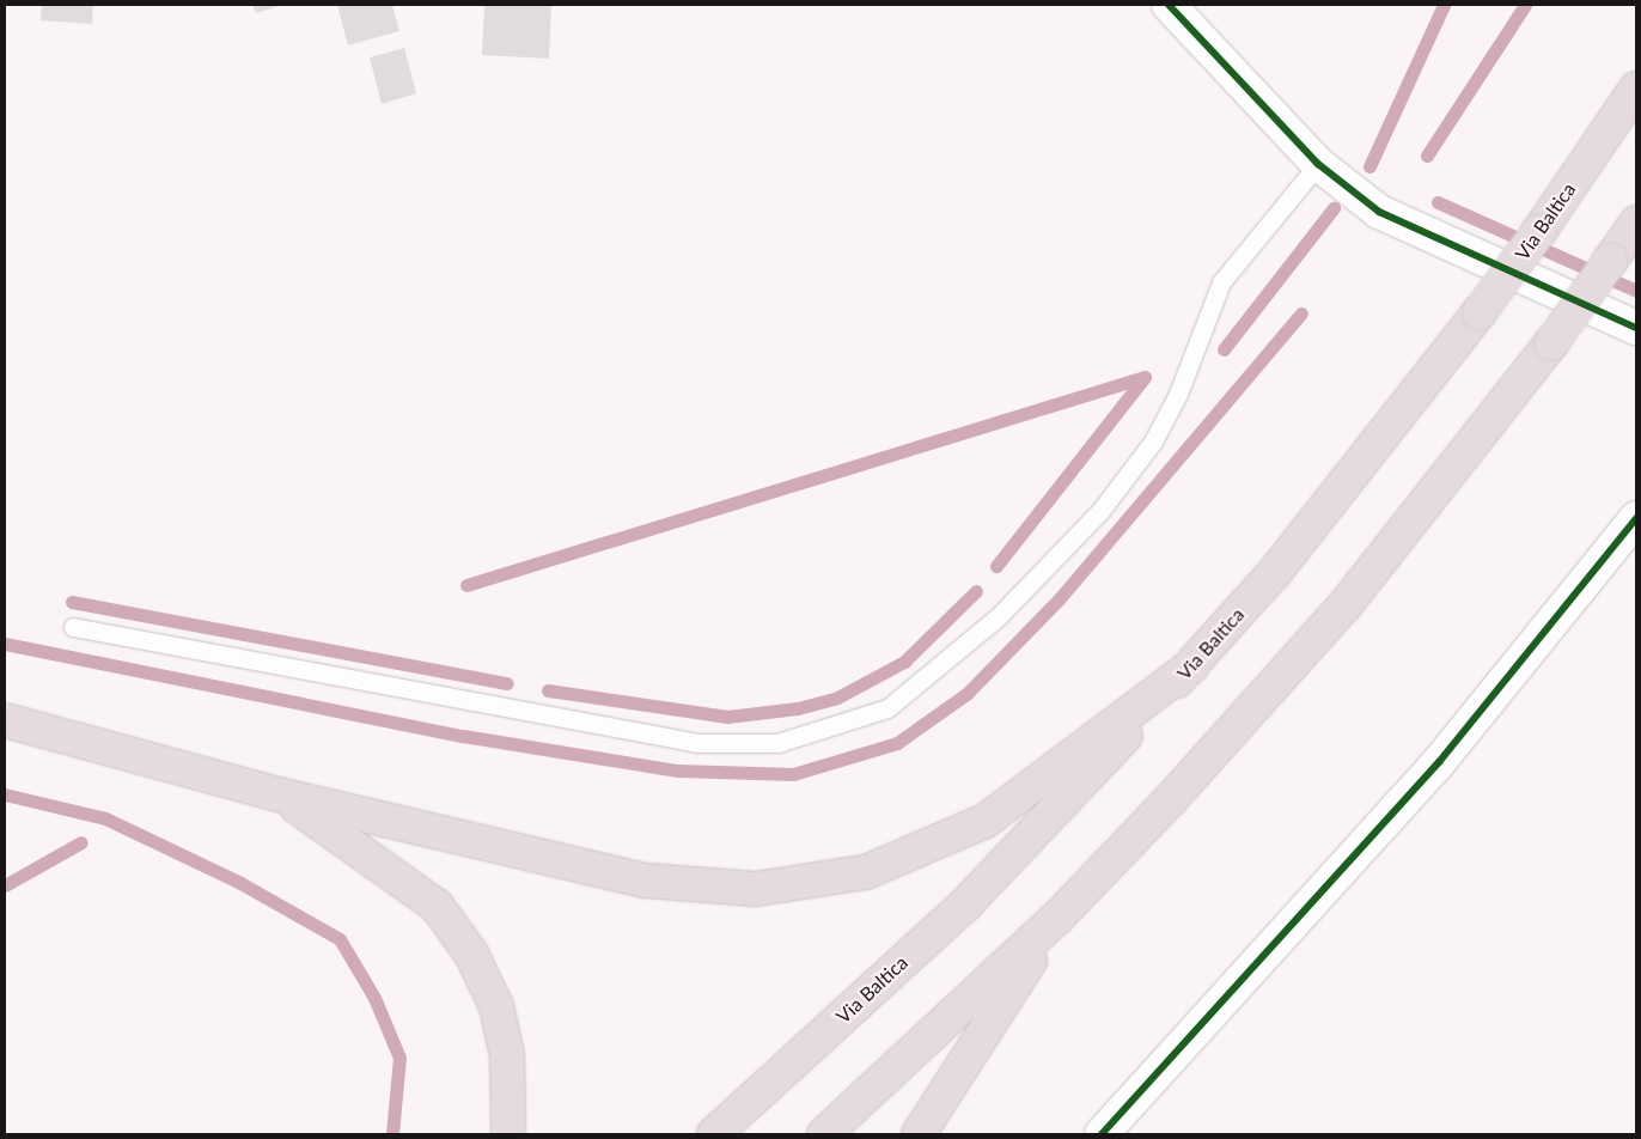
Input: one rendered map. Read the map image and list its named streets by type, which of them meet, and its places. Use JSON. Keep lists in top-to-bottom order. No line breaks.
{"streets":{"highway":["Via Baltica"]}}
